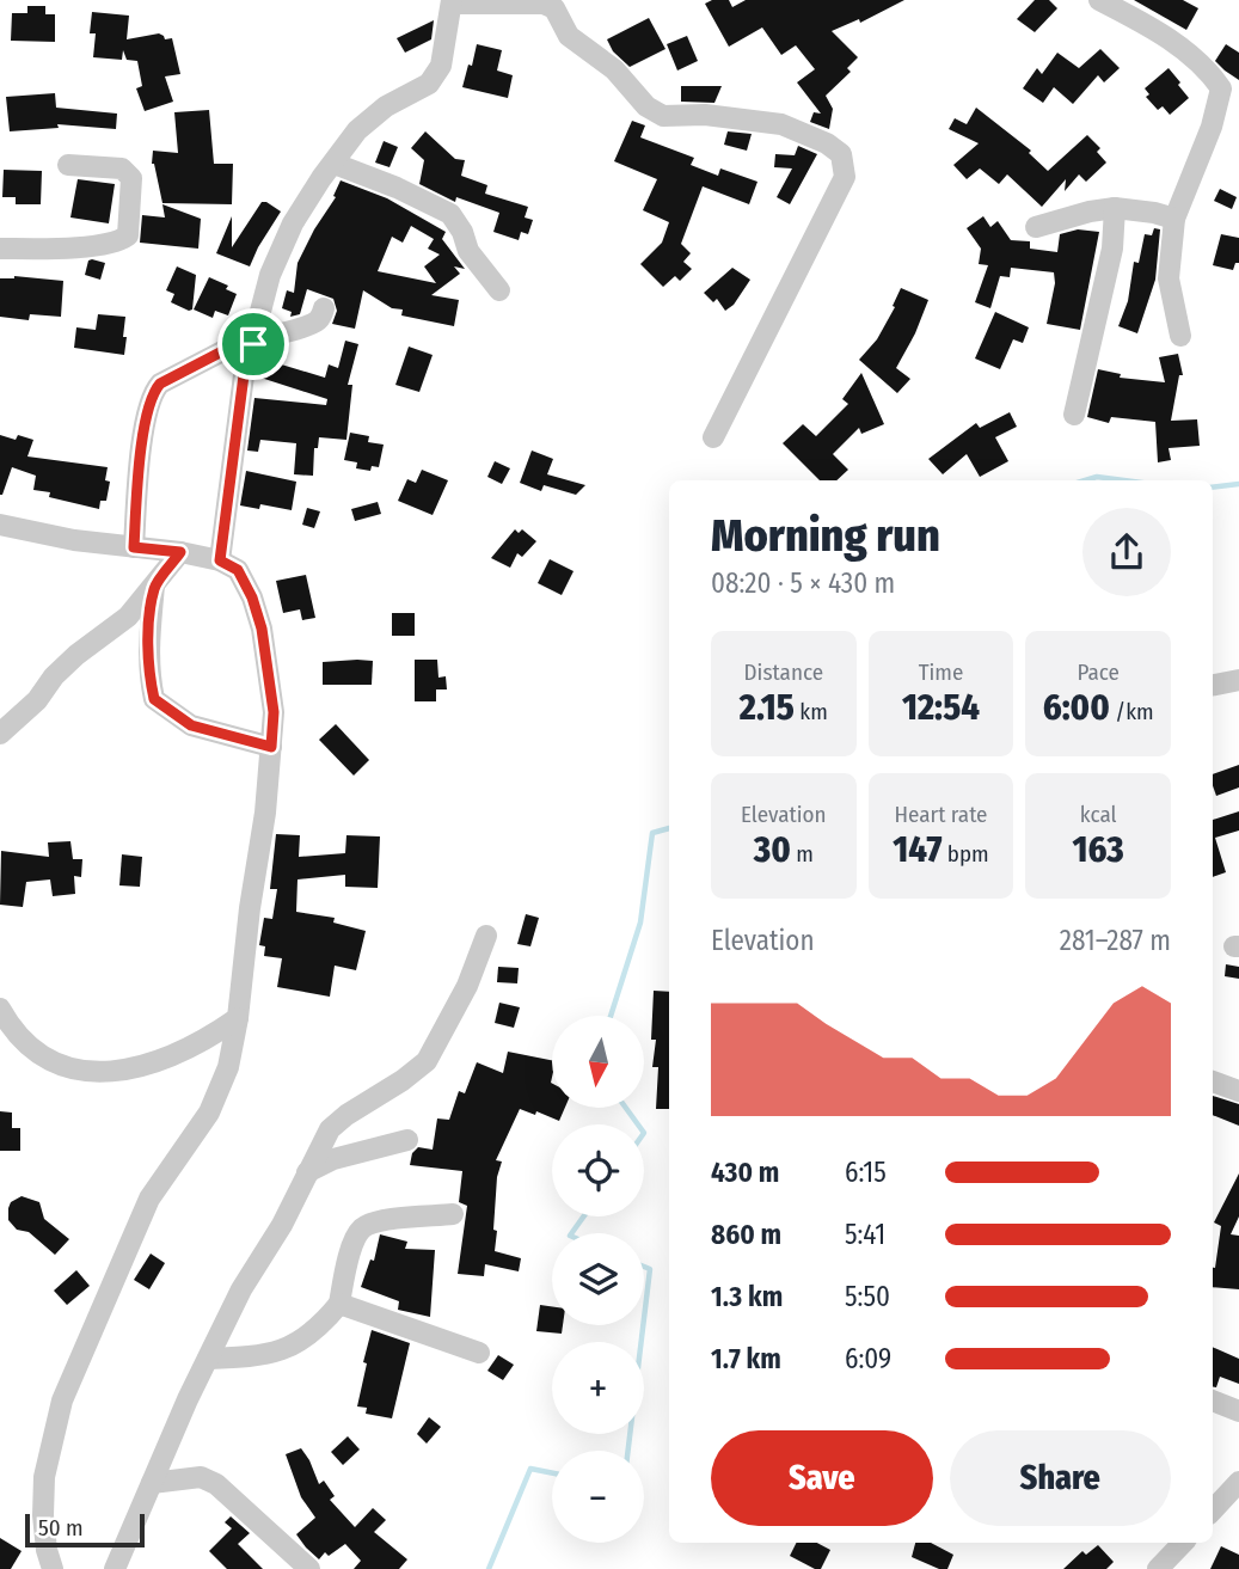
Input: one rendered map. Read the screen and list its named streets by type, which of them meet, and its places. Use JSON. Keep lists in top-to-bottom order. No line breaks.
{"scale_bar":"50 m","north":"bottom","page":{"heading":["Morning run","08:20 · 5 × 430 m"],"stats":[["Distance","2.15 km"],["Time","12:54"],["Pace","6:00 /km"],["Elevation","30 m"],["Heart rate","147 bpm"],["kcal","163"]],"chart":["Elevation","281–287 m"],"map_buttons":["+","−"],"list":[{"name":"430 m","note":"6:15"},{"name":"860 m","note":"5:41"},{"name":"1.3 km","note":"5:50"},{"name":"1.7 km","note":"6:09"}],"buttons":["Save","Share"],"scale":"50 m"}}
